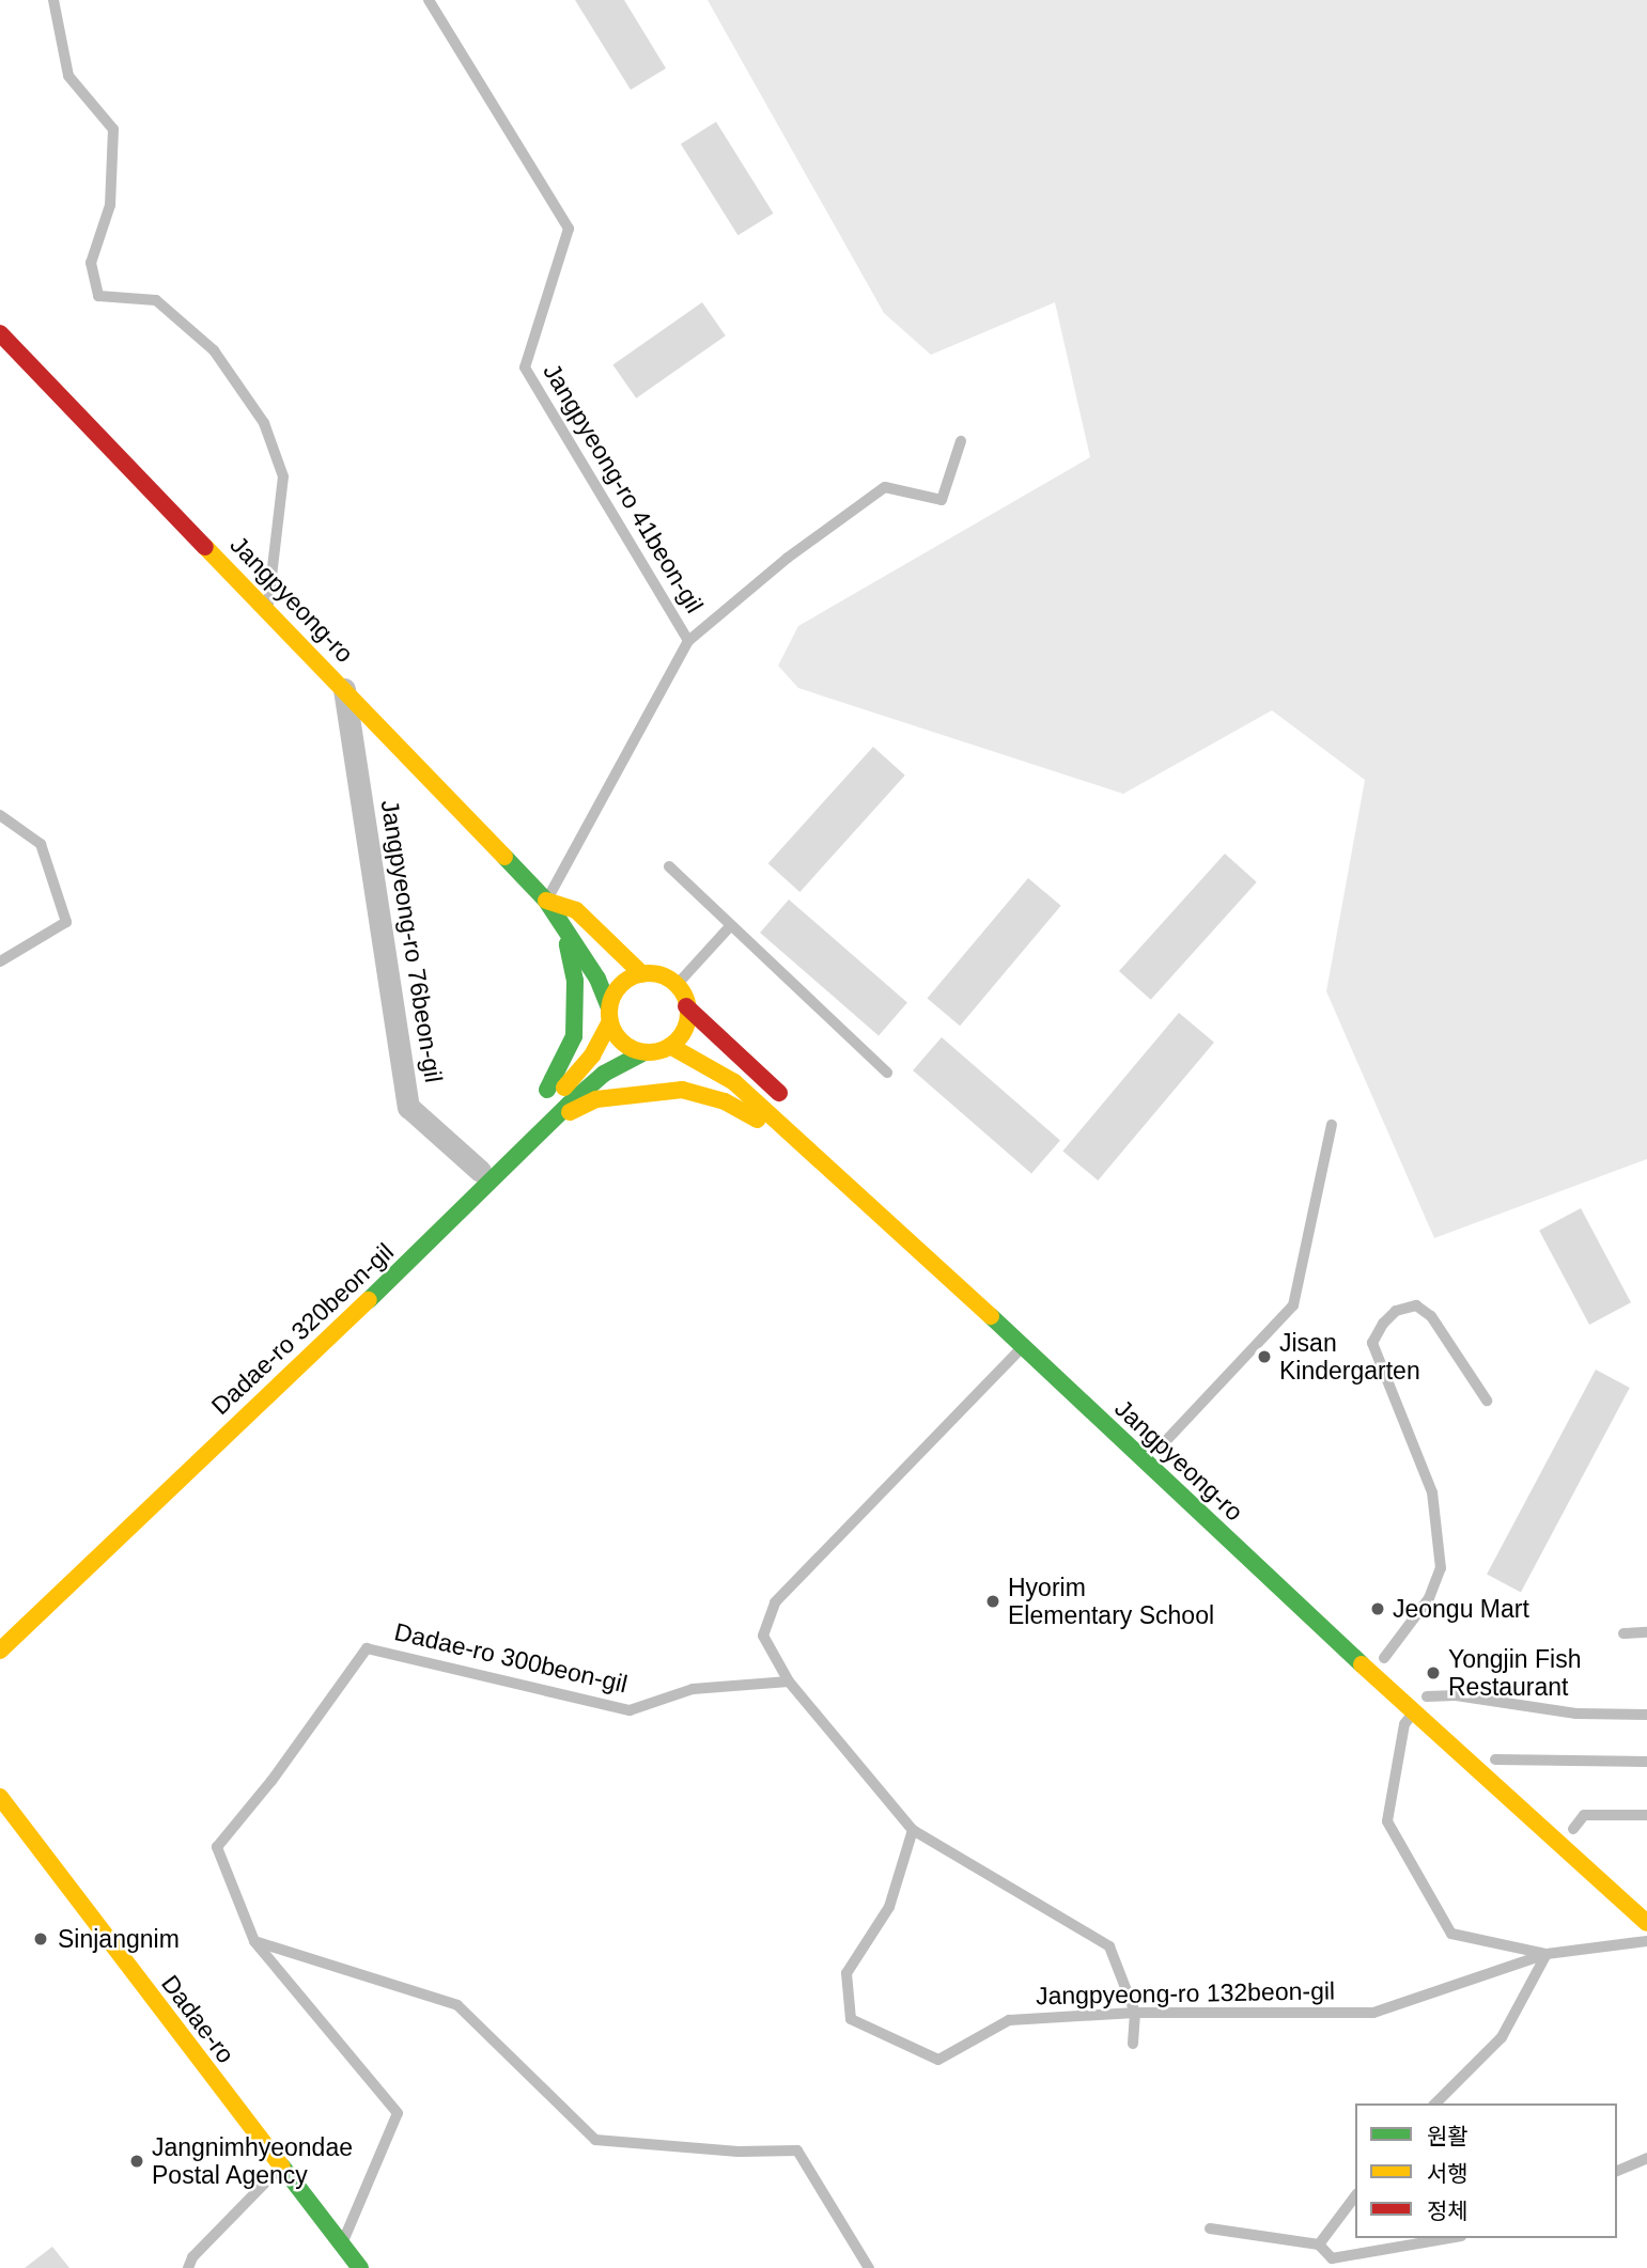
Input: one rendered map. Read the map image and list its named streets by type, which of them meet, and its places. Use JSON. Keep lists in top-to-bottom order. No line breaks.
{"streets":{"street":["Jangpyeong-ro","Jangpyeong-ro 76beon-gil","Dadae-ro 320beon-gil","Dadae-ro"],"lane":["Jangpyeong-ro 41beon-gil","Dadae-ro 300beon-gil","Jangpyeong-ro 132beon-gil"]},"crossings":[["Jangpyeong-ro","Jangpyeong-ro 76beon-gil"],["Jangpyeong-ro","Dadae-ro 320beon-gil"],["Jangpyeong-ro 76beon-gil","Dadae-ro 320beon-gil"],["Dadae-ro 300beon-gil","Dadae-ro"]],"places":["Jisan Kindergarten","Hyorim Elementary School","Jeongu Mart","Yongjin Fish Restaurant","Sinjangnim","Jangnimhyeondae Postal Agency"],"legend":["원활","서행","정체"]}
